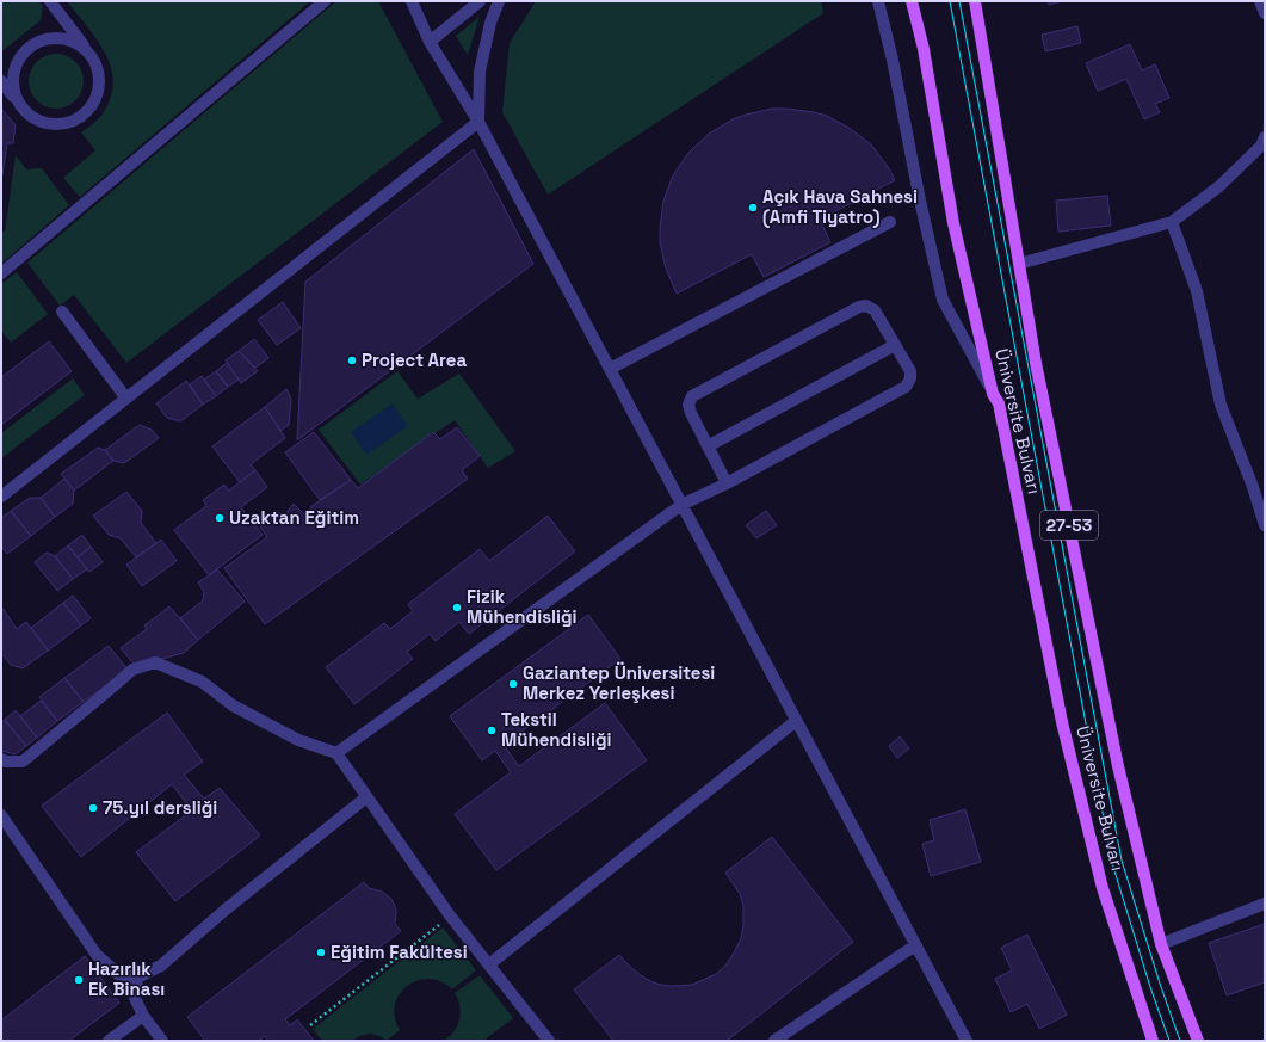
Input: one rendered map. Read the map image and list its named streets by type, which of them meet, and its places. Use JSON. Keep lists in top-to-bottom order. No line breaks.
{"streets":{"main road":["Üniversite Bulvarı","27-53"]},"places":["Açık Hava Sahnesi (Amfi Tiyatro)","Project Area","Uzaktan Eğitim","Fizik Mühendisliği","Gaziantep Üniversitesi Merkez Yerleşkesi","Tekstil Mühendisliği","75.yıl dersliği","Eğitim Fakültesi","Hazırlık Ek Binası"]}
